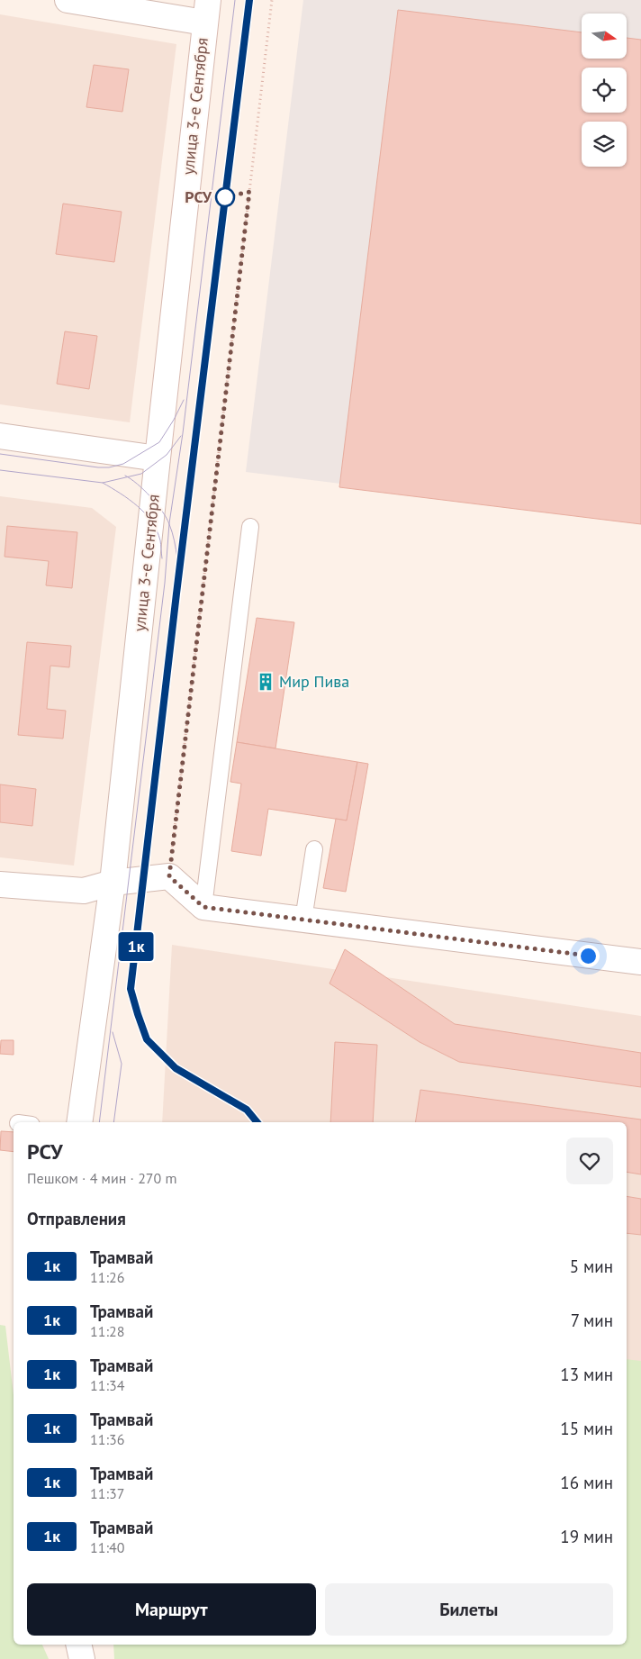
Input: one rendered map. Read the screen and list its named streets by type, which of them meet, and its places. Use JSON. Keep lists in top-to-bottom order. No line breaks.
{"streets":{"street":["улица 3-е Сентября"]},"places":{"other":["РСУ"],"building":["Мир Пива"]},"lines":["tram line 1к"],"north":"right","page":{"on_map":"1к","heading":[["РСУ","Пешком · 4 мин · 270 m"],"Отправления"],"list":[{"mark":"1к","name":"Трамвай","note":"11:26","value":"5 мин"},{"mark":"1к","name":"Трамвай","note":"11:28","value":"7 мин"},{"mark":"1к","name":"Трамвай","note":"11:34","value":"13 мин"},{"mark":"1к","name":"Трамвай","note":"11:36","value":"15 мин"},{"mark":"1к","name":"Трамвай","note":"11:37","value":"16 мин"},{"mark":"1к","name":"Трамвай","note":"11:40","value":"19 мин"}],"buttons":["Маршрут","Билеты"]}}
